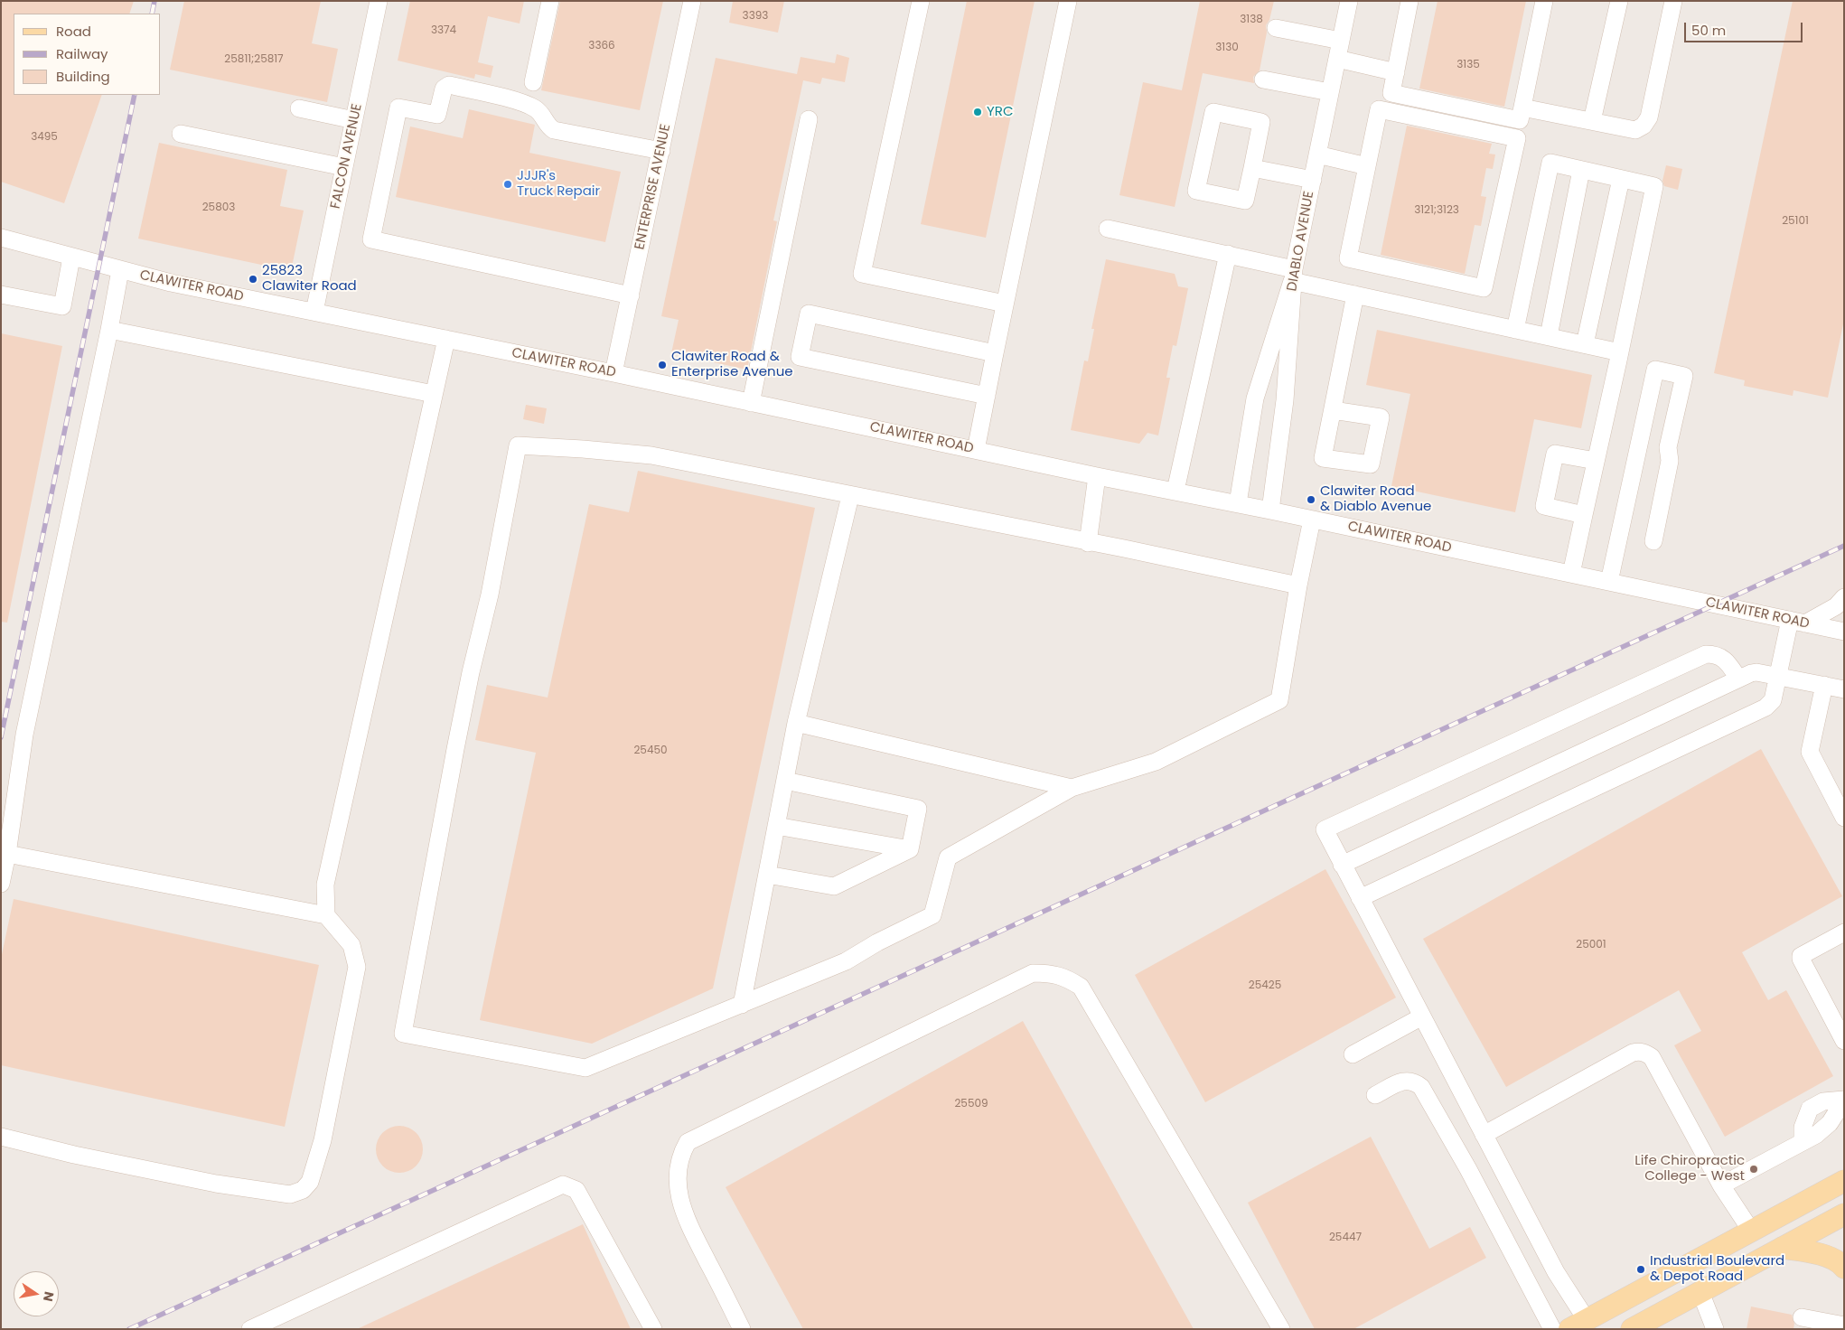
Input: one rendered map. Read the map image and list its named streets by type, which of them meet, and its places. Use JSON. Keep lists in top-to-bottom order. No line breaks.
{"streets":{"street":["FALCON AVENUE","ENTERPRISE AVENUE","DIABLO AVENUE","CLAWITER ROAD"]},"crossings":[["FALCON AVENUE","CLAWITER ROAD"],["ENTERPRISE AVENUE","CLAWITER ROAD"],["DIABLO AVENUE","CLAWITER ROAD"]],"places":["YRC","JJJR's Truck Repair","25823 Clawiter Road","Clawiter Road & Enterprise Avenue","Clawiter Road & Diablo Avenue","Life Chiropractic College - West","Industrial Boulevard & Depot Road"],"house_numbers":["3393","3138","3374","3366","3130","25811;25817","3135","3495","25803","3121;3123","25101","25450","25001","25425","25509","25447"],"legend":["Road","Railway","Building"],"scale_bar":"50 m","north":"right"}
